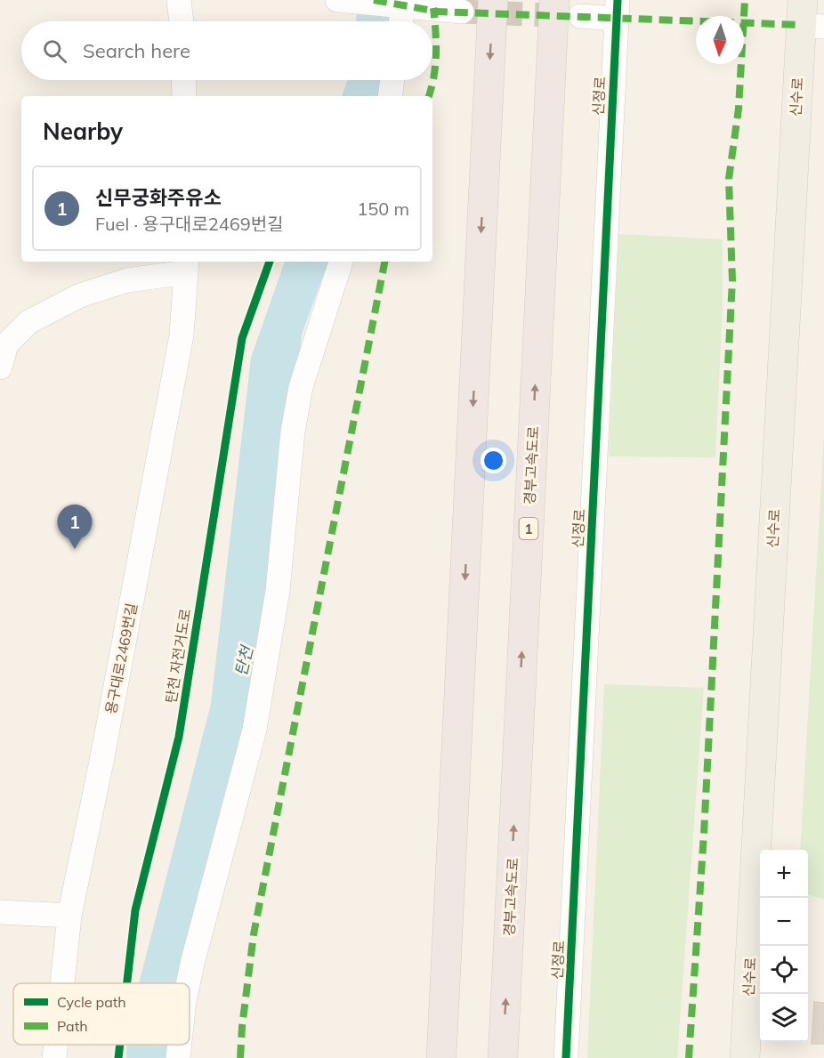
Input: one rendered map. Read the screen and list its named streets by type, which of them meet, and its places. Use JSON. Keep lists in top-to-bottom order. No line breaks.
{"streets":{"highway":["경부고속도로","1"],"main road":["신수로"],"street":["신정로","용구대로2469번길"],"cycle path":["탄천 자전거도로"]},"water":["탄천"],"legend":["Cycle path","Path"],"north":"bottom","page":{"search":"Search here","heading":"Nearby","list":[{"mark":"1","name":"신무궁화주유소","note":"Fuel · 용구대로2469번길","value":"150 m"}],"pins":"1","map_buttons":["+","−"]}}
